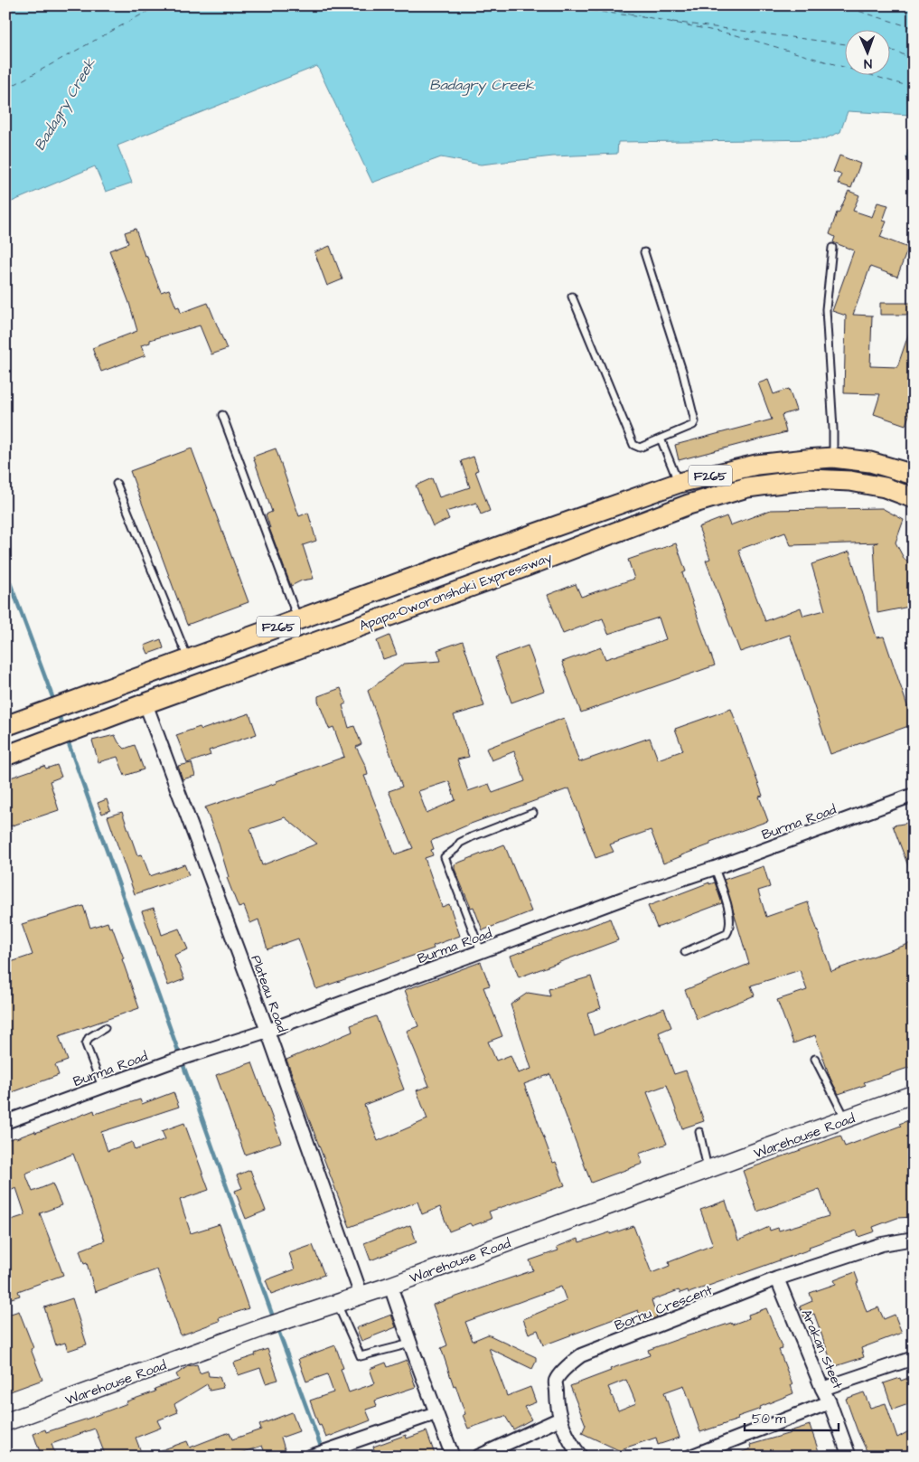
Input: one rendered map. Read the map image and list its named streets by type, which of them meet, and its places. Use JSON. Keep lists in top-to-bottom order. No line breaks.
{"streets":{"main road":["F265","Apapa-Oworonshoki Expressway","Warehouse Road"],"street":["Burma Road","Plateau Road","Bornu Crescent","Arakan Steet"]},"crossings":[["Apapa-Oworonshoki Expressway","Plateau Road"],["Burma Road","Plateau Road"],["Plateau Road","Warehouse Road"],["Bornu Crescent","Arakan Steet"]],"water":["Badagry Creek"],"scale_bar":"50 m","north":"bottom"}
